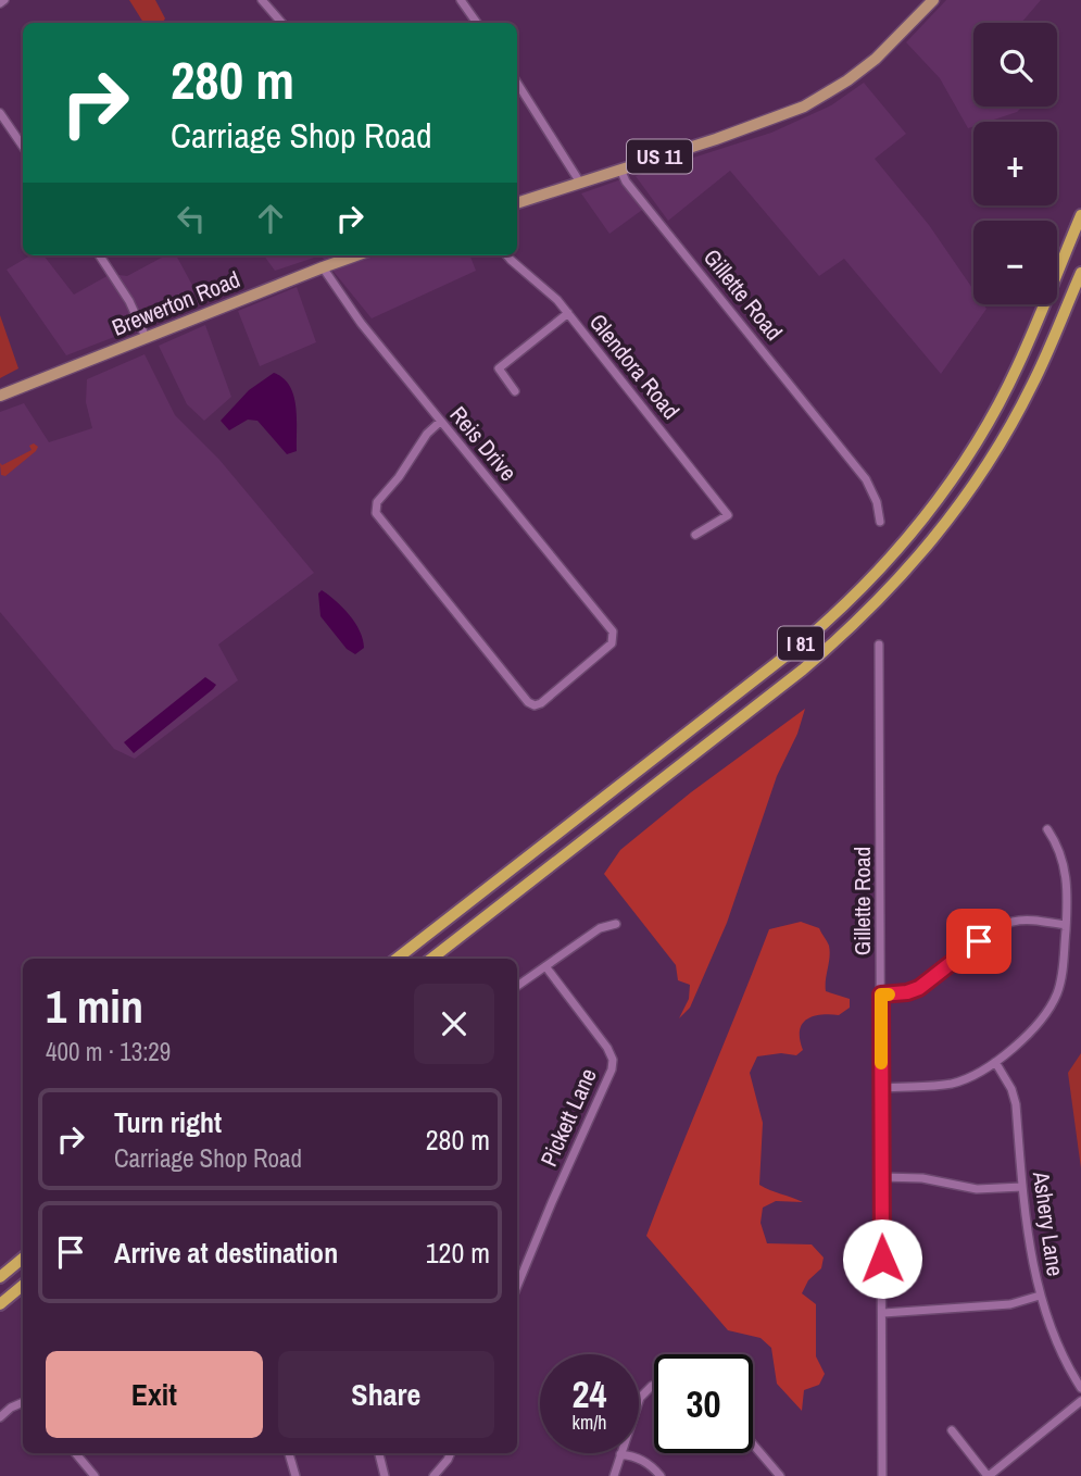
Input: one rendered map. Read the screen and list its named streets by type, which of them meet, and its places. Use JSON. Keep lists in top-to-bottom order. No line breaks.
{"streets":{"highway":["I 81"],"main road":["US 11","Brewerton Road"],"street":["Gillette Road","Glendora Road","Reis Drive","Pickett Lane","Ashery Lane"]},"crossings":[["US 11","Gillette Road"],["Brewerton Road","Reis Drive"]],"page":{"map_buttons":["+","−"],"turn":["280 m","Carriage Shop Road"],"heading":["1 min","400 m · 13:29"],"list":[{"name":"Turn right","note":"Carriage Shop Road","value":"280 m"},{"name":"Arrive at destination","value":"120 m"}],"buttons":["Exit","Share"],"speed":"24 km/h","limit":"30"}}
